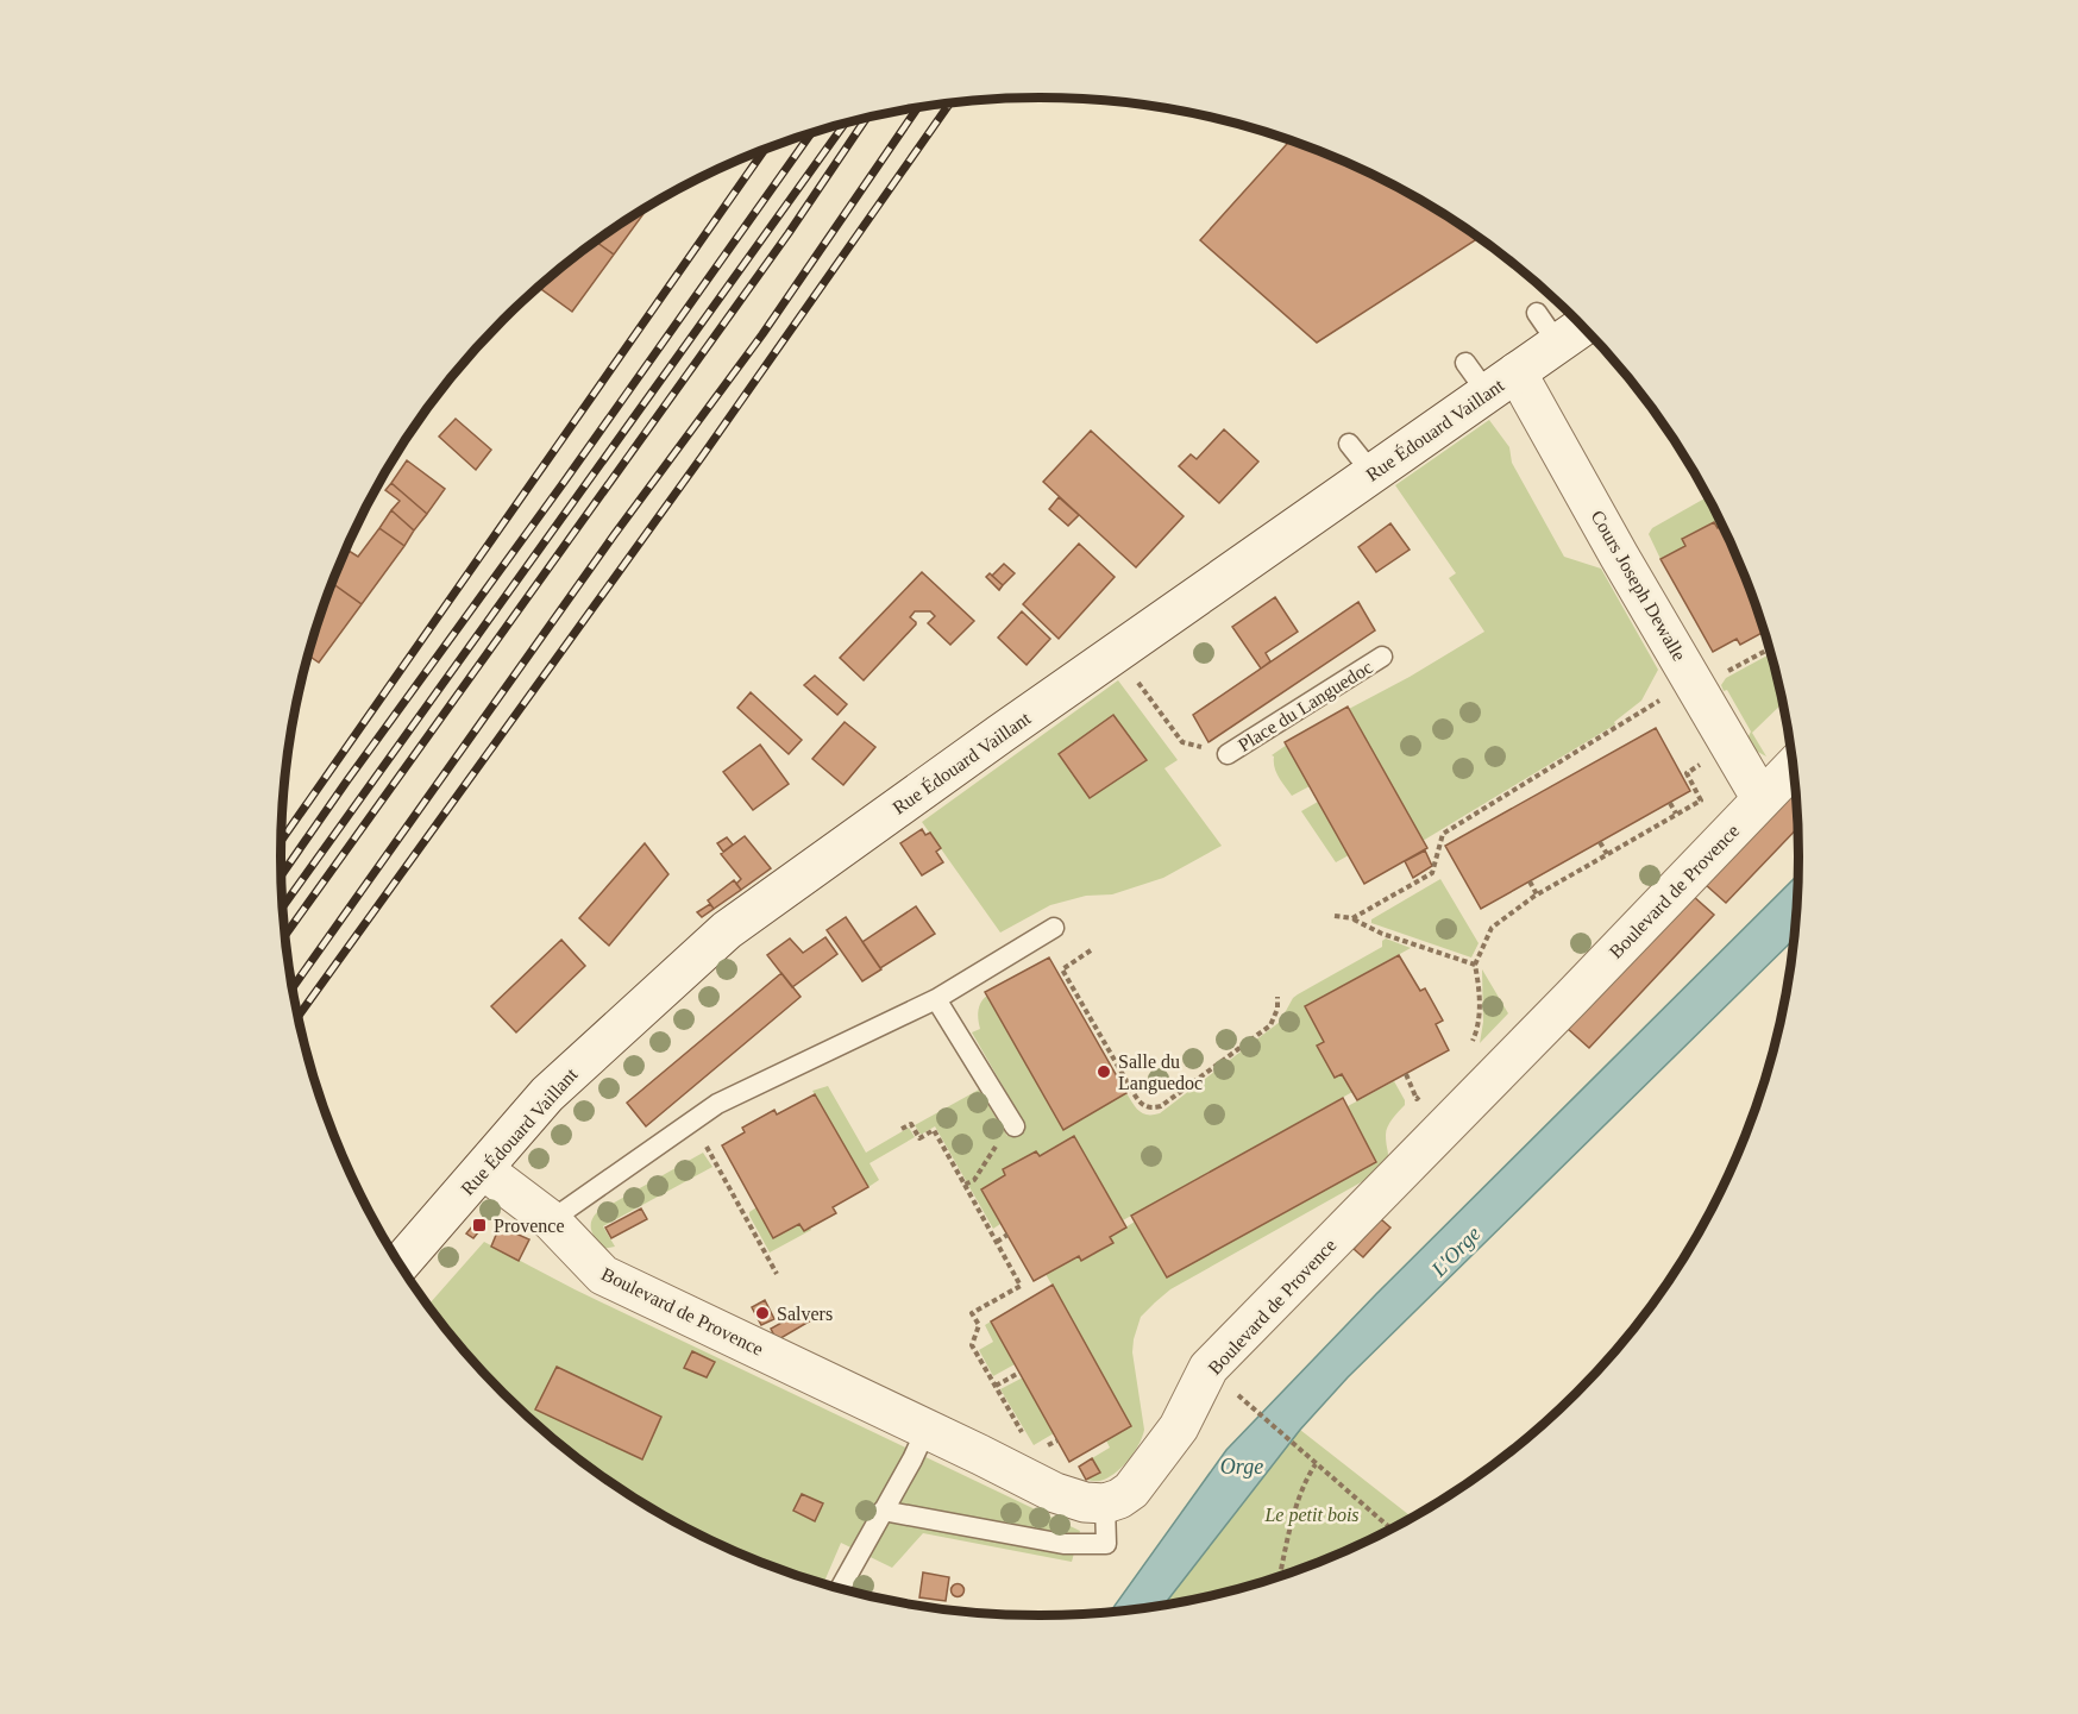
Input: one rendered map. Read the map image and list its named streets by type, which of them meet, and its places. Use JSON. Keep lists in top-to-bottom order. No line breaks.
{"streets":{"street":["Rue Édouard Vaillant","Cours Joseph Dewalle","Boulevard de Provence"],"lane":["Place du Languedoc"]},"crossings":[["Rue Édouard Vaillant","Cours Joseph Dewalle"],["Rue Édouard Vaillant","Boulevard de Provence"],["Cours Joseph Dewalle","Boulevard de Provence"]],"water":["L'Orge","Orge"],"parks":["Le petit bois"],"places":{"other":["Salle du Languedoc","Salvers"],"transit":["Provence"]}}
